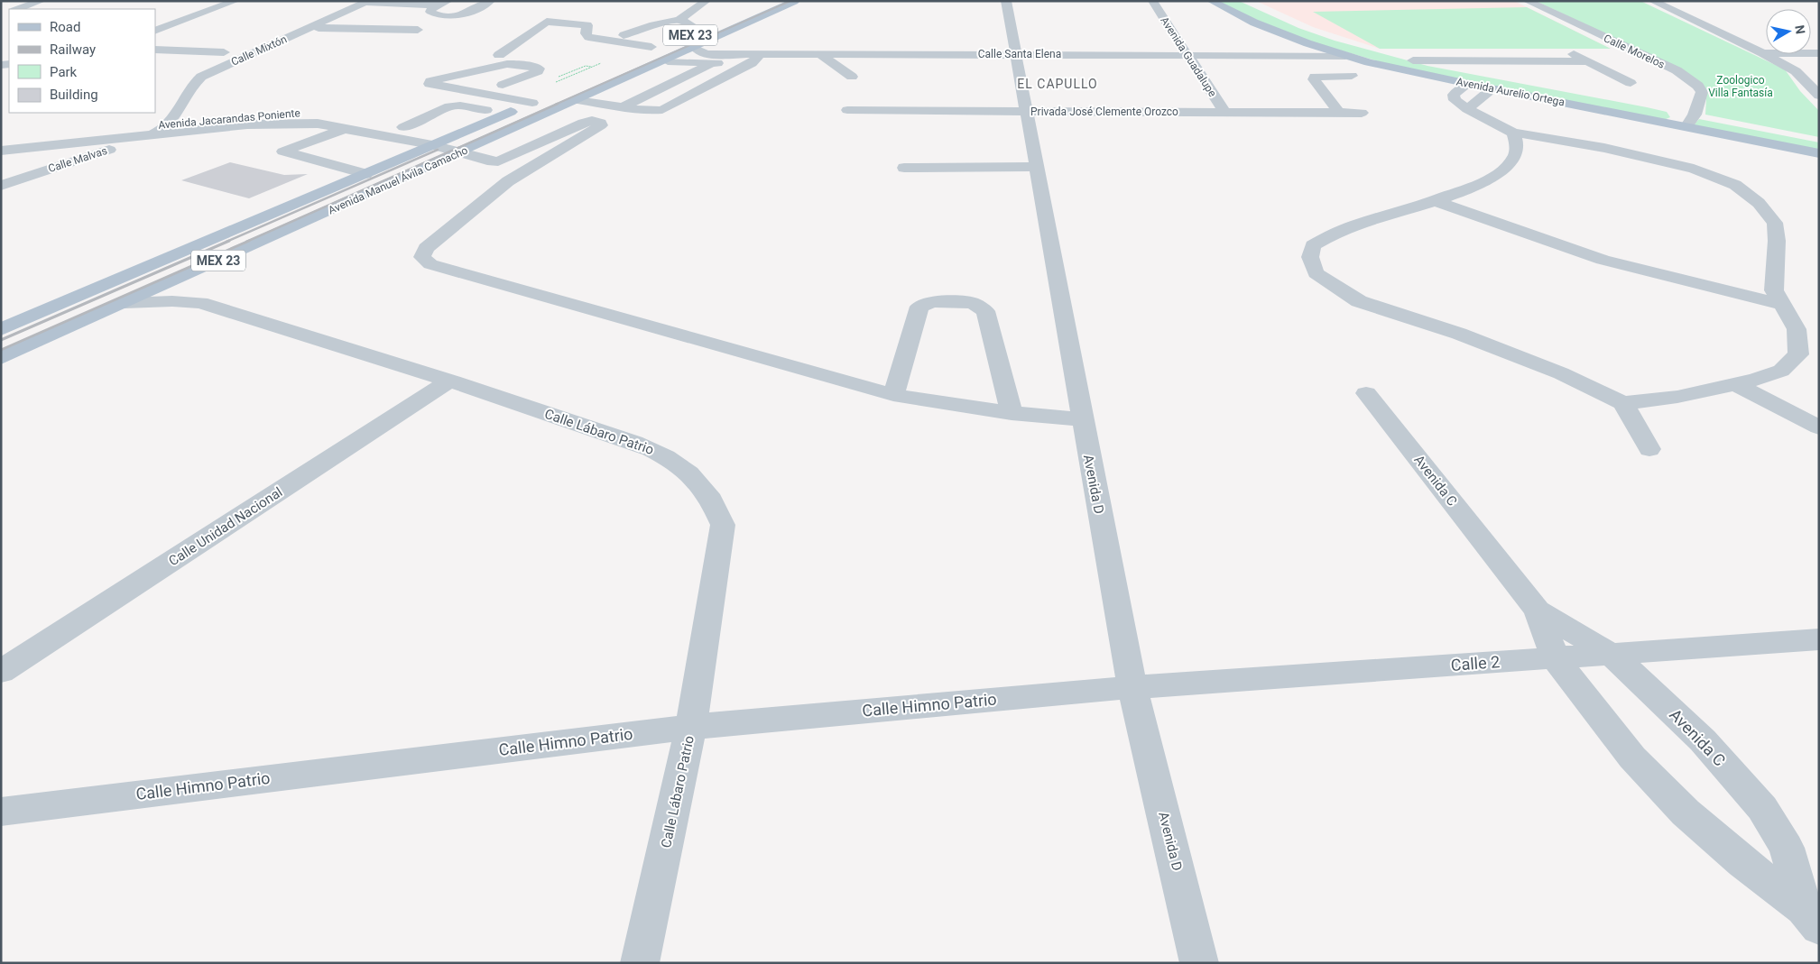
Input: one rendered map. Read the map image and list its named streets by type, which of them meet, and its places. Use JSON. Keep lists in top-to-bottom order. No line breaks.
{"streets":{"main road":["MEX 23","Avenida Aurelio Ortega","Avenida Manuel Ávila Camacho"],"street":["Calle Mixtón","Calle Morelos","Calle Santa Elena","Avenida Guadalupe","Privada José Clemente Orozco","Avenida Jacarandas Poniente","Calle Malvas","Calle Lábaro Patrio","Avenida C","Avenida D","Calle Unidad Nacional","Calle 2","Calle Himno Patrio"]},"crossings":[["Calle Mixtón","Avenida Jacarandas Poniente"],["Calle Morelos","Avenida Aurelio Ortega"],["Calle Santa Elena","Avenida Guadalupe"],["Calle Santa Elena","Avenida Aurelio Ortega"],["Calle Santa Elena","Avenida D"],["Avenida Guadalupe","Privada José Clemente Orozco"],["Privada José Clemente Orozco","Avenida D"],["Avenida Jacarandas Poniente","Calle Malvas"],["Avenida Jacarandas Poniente","Avenida Manuel Ávila Camacho"],["Avenida Manuel Ávila Camacho","Calle Lábaro Patrio"],["Calle Lábaro Patrio","Calle Unidad Nacional"],["Calle Lábaro Patrio","Calle Himno Patrio"],["Avenida C","Calle 2"],["Avenida D","Calle 2"],["Avenida D","Calle Himno Patrio"],["Calle 2","Calle Himno Patrio"]],"districts":["EL CAPULLO"],"parks":["Zoologico Villa Fantasía"],"legend":["Road","Railway","Park","Building"],"north":"right"}
